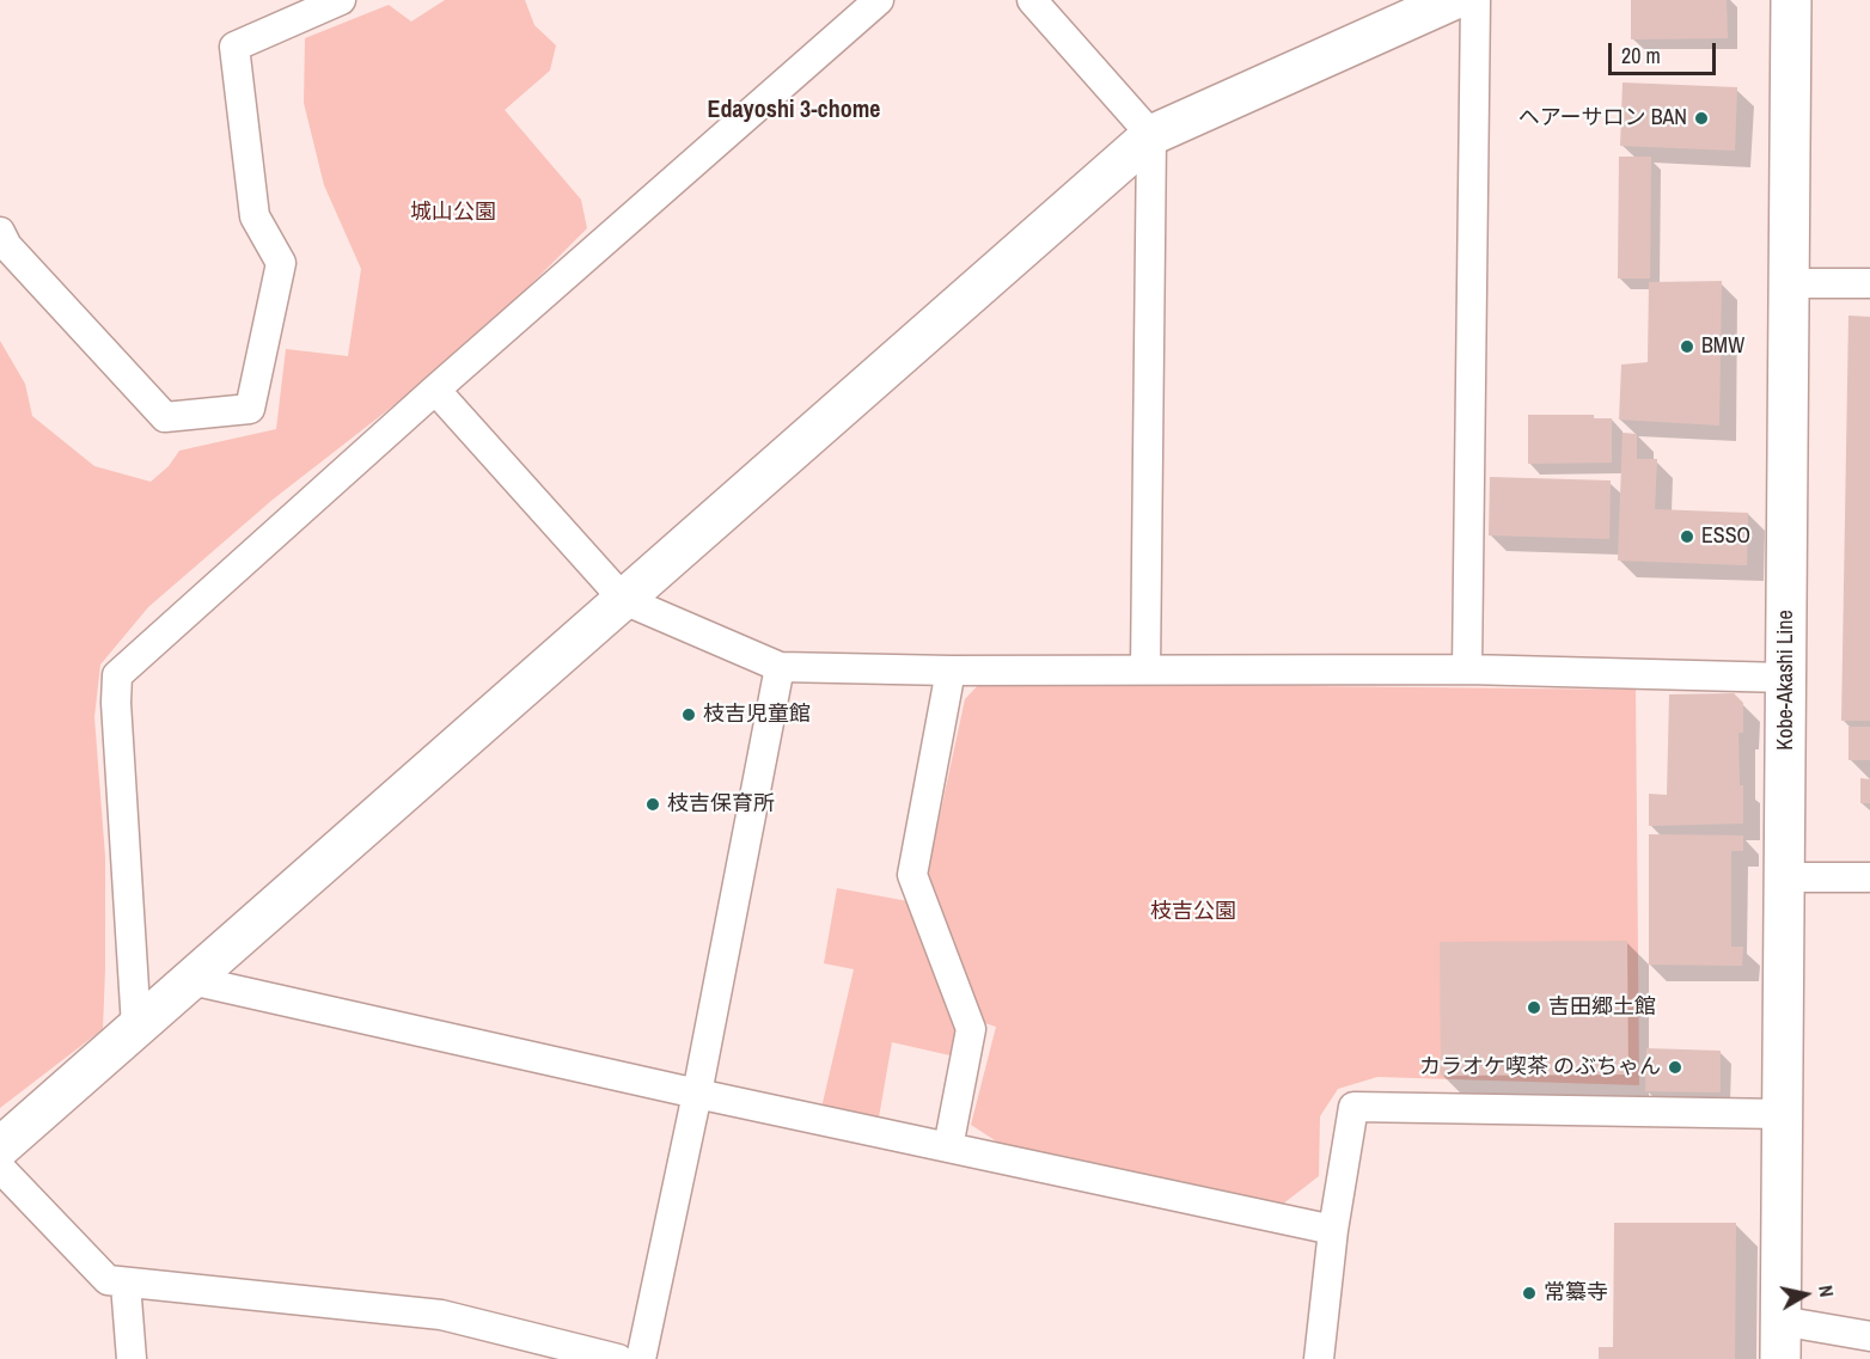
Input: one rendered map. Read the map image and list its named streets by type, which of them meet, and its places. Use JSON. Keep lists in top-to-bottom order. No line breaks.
{"streets":{"street":["Kobe-Akashi Line"]},"districts":["Edayoshi 3-chome"],"parks":["城山公園","枝吉公園"],"places":["ヘアーサロン BAN","BMW","ESSO","枝吉児童館","枝吉保育所","吉田郷土館","カラオケ喫茶 のぶちゃん","常纂寺"],"scale_bar":"20 m","north":"right"}
